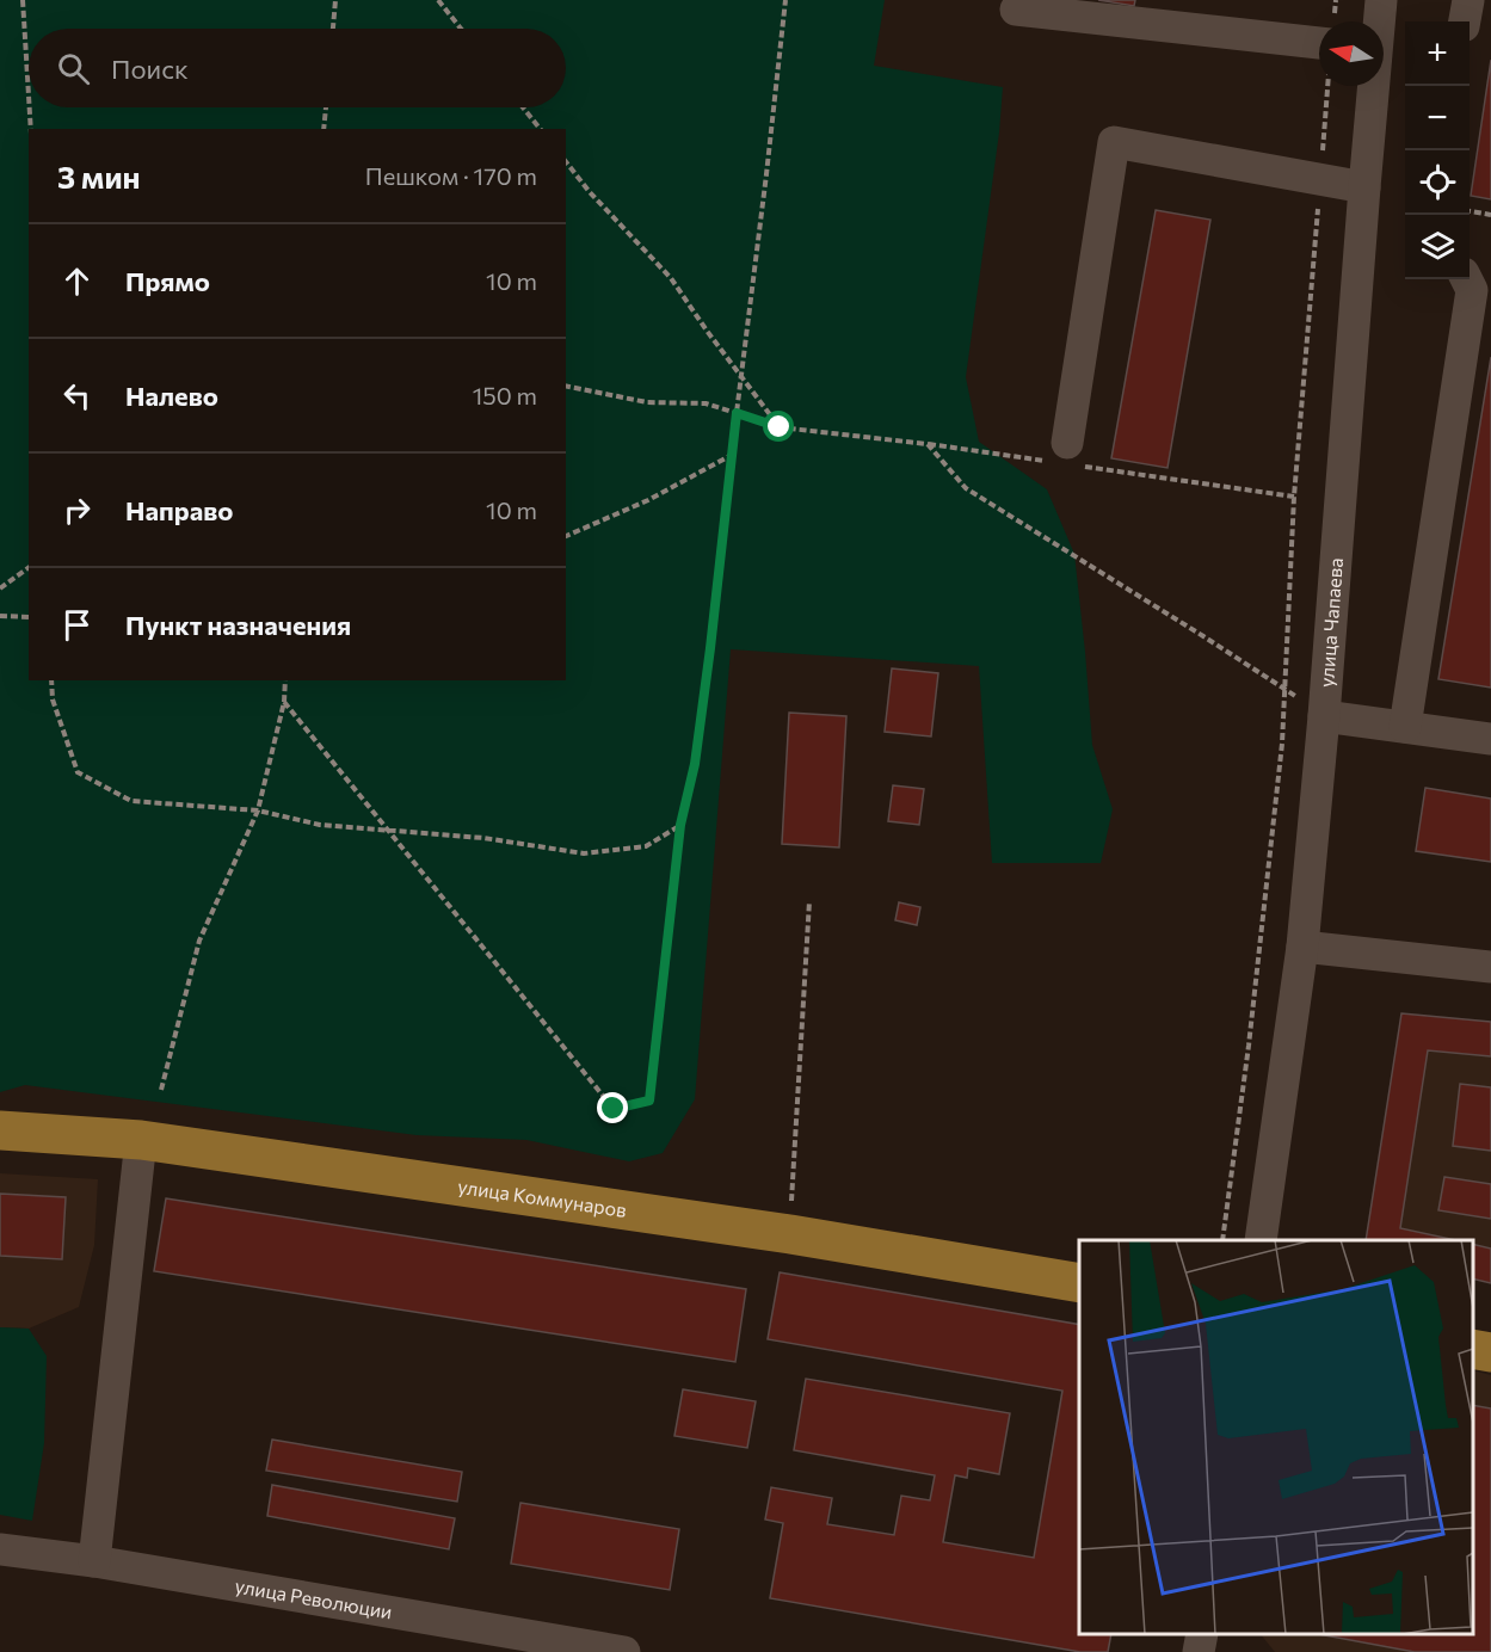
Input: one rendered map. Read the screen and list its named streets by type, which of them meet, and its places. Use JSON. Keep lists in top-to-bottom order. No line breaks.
{"streets":{"main road":["улица Коммунаров"],"street":["улица Чапаева","улица Революции"]},"north":"left","page":{"map_buttons":["+","−"],"search":"Поиск","heading":["3 мин","Пешком · 170 m"],"list":[["Прямо","10 m"],["Налево","150 m"],["Направо","10 m"],"Пункт назначения"]}}
